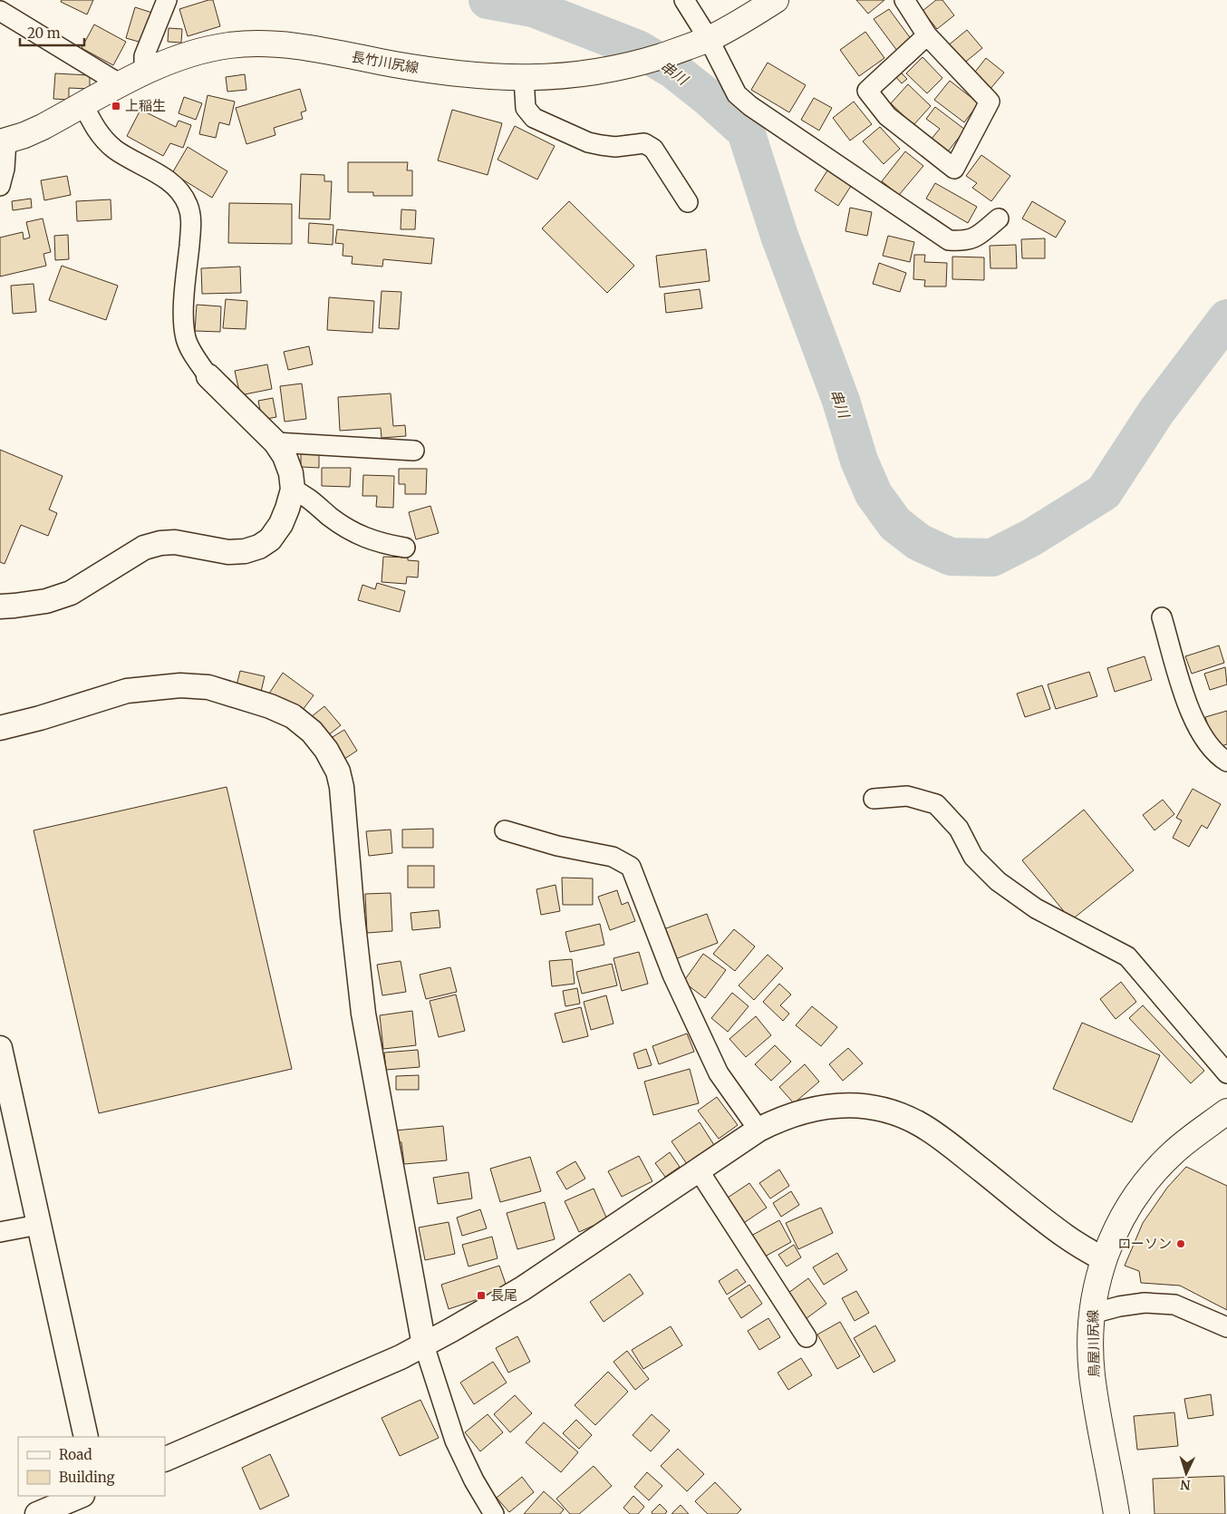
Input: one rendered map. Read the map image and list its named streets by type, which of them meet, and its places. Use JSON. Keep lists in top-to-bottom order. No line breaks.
{"streets":{"main road":["長竹川尻線","鳥屋川尻線"]},"water":["串川"],"places":{"transit":["上稲生","長尾"],"other":["ローソン"]},"legend":["Road","Building"],"scale_bar":"20 m","north":"bottom"}
